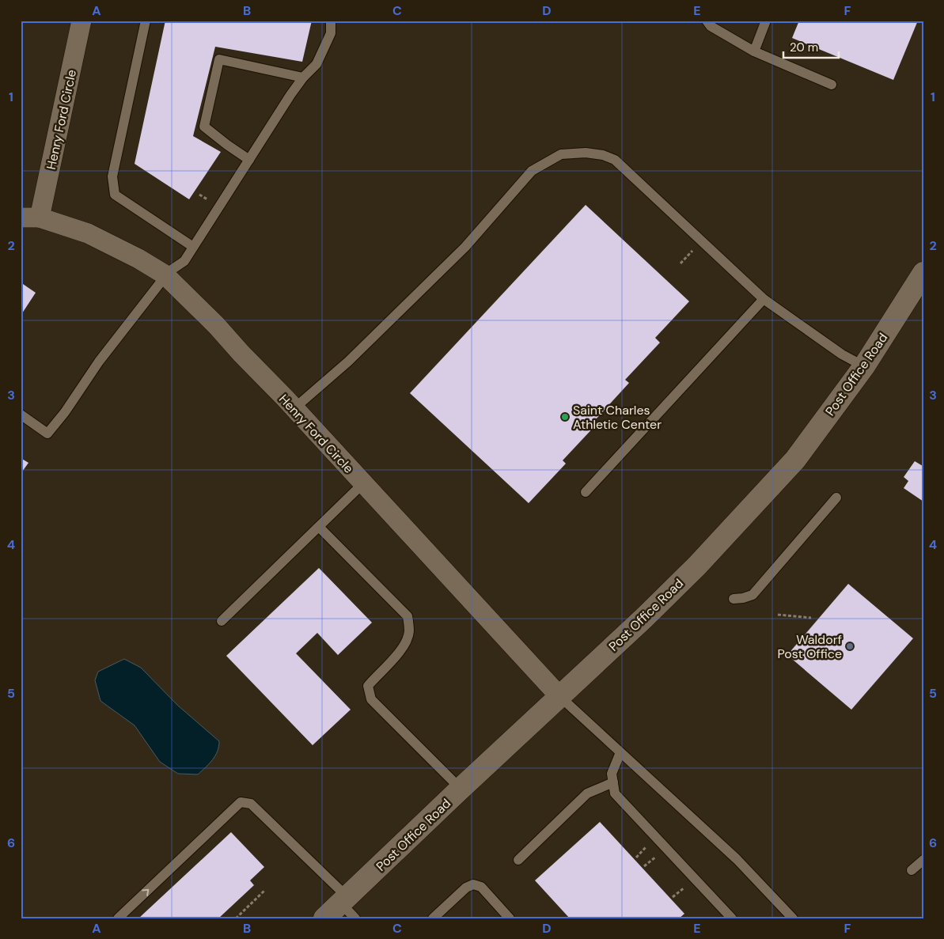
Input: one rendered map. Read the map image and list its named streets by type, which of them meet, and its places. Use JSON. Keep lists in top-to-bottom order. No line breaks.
{"streets":{"street":["Henry Ford Circle","Post Office Road"]},"crossings":[["Henry Ford Circle","Post Office Road"]],"places":["Saint Charles Athletic Center","Waldorf Post Office"],"scale_bar":"20 m","grid":{"columns":["A","B","C","D","E","F"],"rows":["1","2","3","4","5","6"]}}
